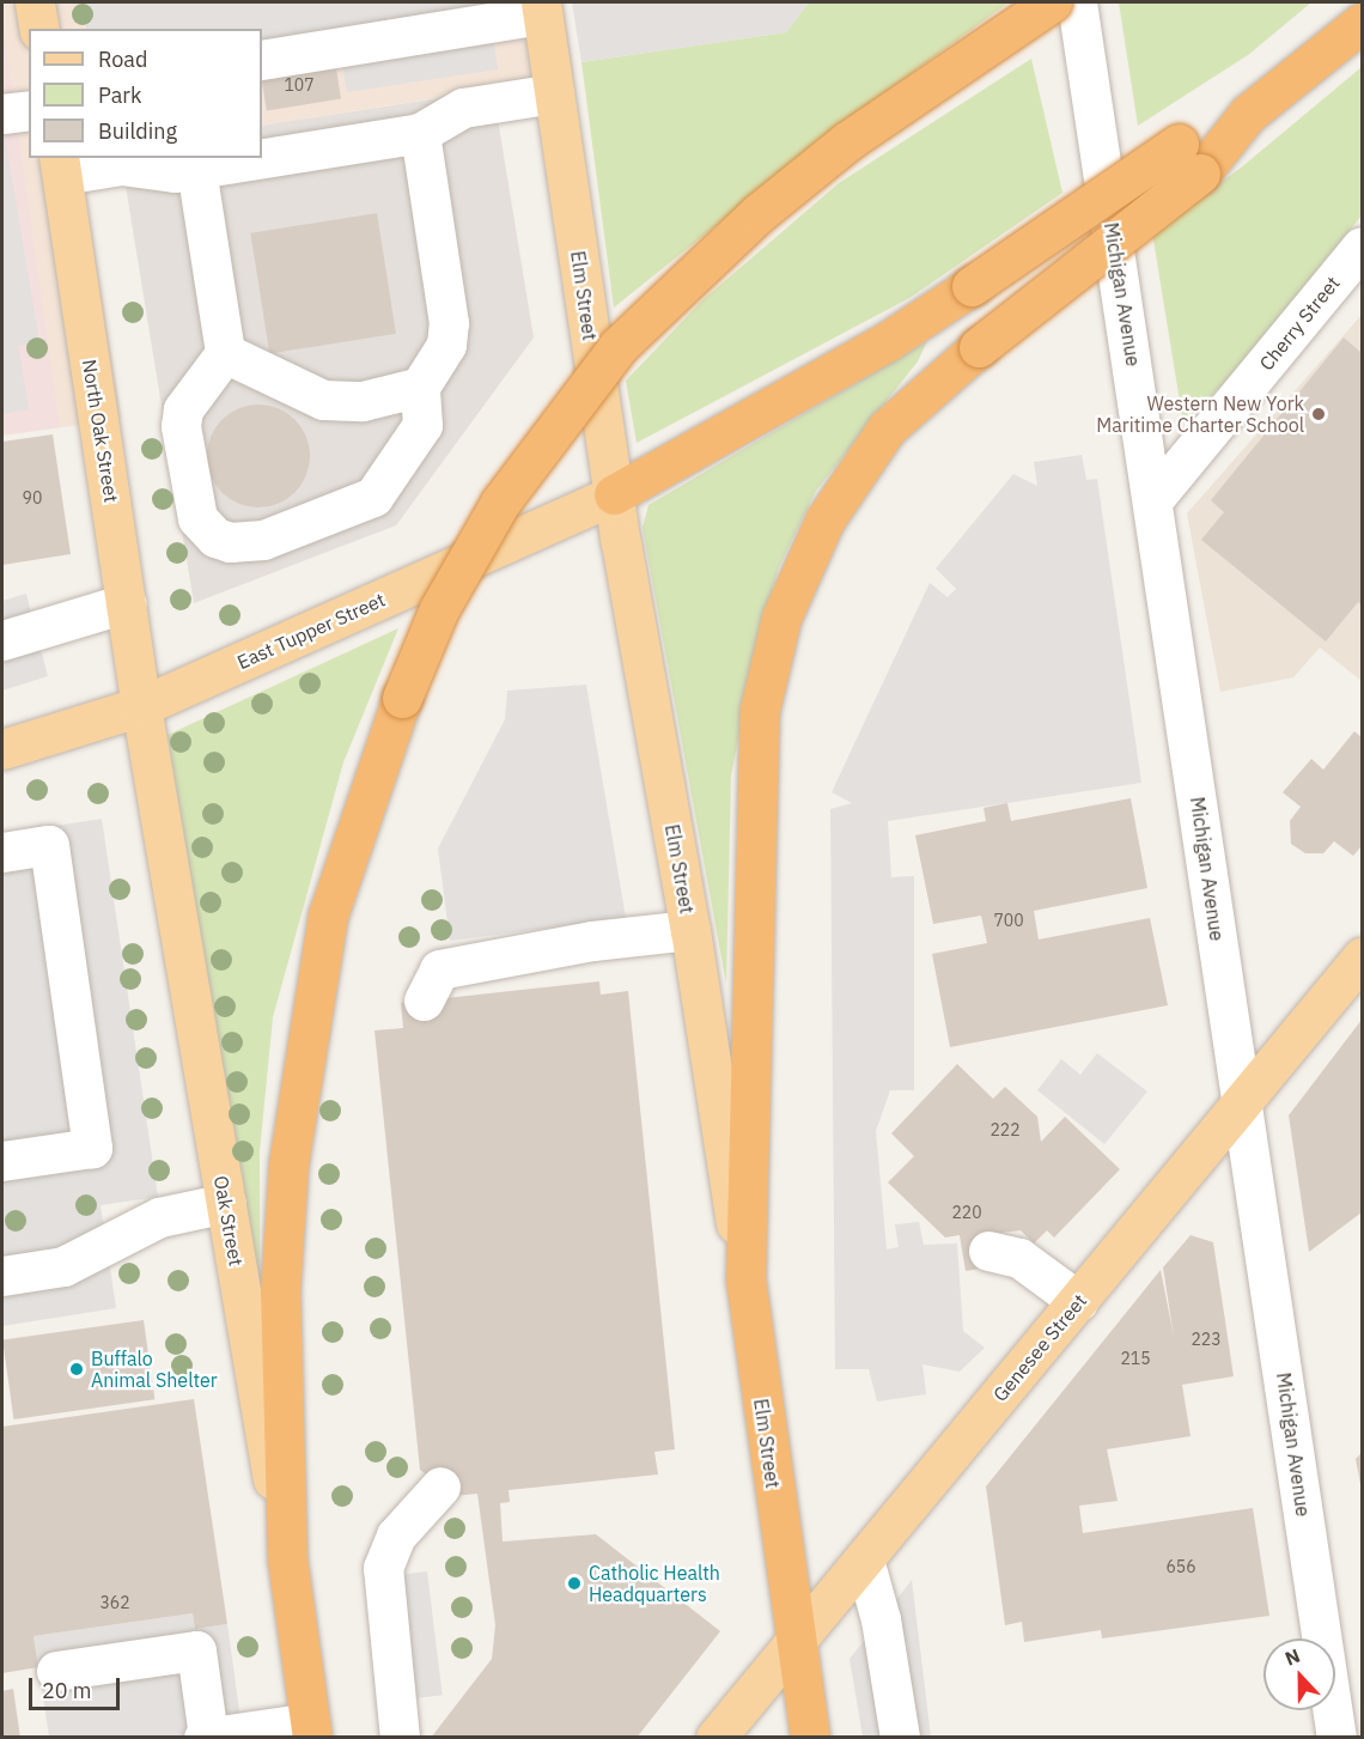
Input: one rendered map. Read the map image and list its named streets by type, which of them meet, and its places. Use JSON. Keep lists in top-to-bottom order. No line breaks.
{"streets":{"highway":["Elm Street","Oak Street"],"main road":["North Oak Street","East Tupper Street","Genesee Street"],"street":["Michigan Avenue","Cherry Street"]},"crossings":[["Michigan Avenue","Cherry Street"],["Michigan Avenue","Genesee Street"],["Elm Street","East Tupper Street"],["Elm Street","Genesee Street"],["North Oak Street","East Tupper Street"],["North Oak Street","Oak Street"],["East Tupper Street","Oak Street"]],"places":["Western New York Maritime Charter School","Buffalo Animal Shelter","Catholic Health Headquarters"],"house_numbers":["107","90","700","222","220","223","215","656","362"],"legend":["Road","Park","Building"],"scale_bar":"20 m","north":"top"}
